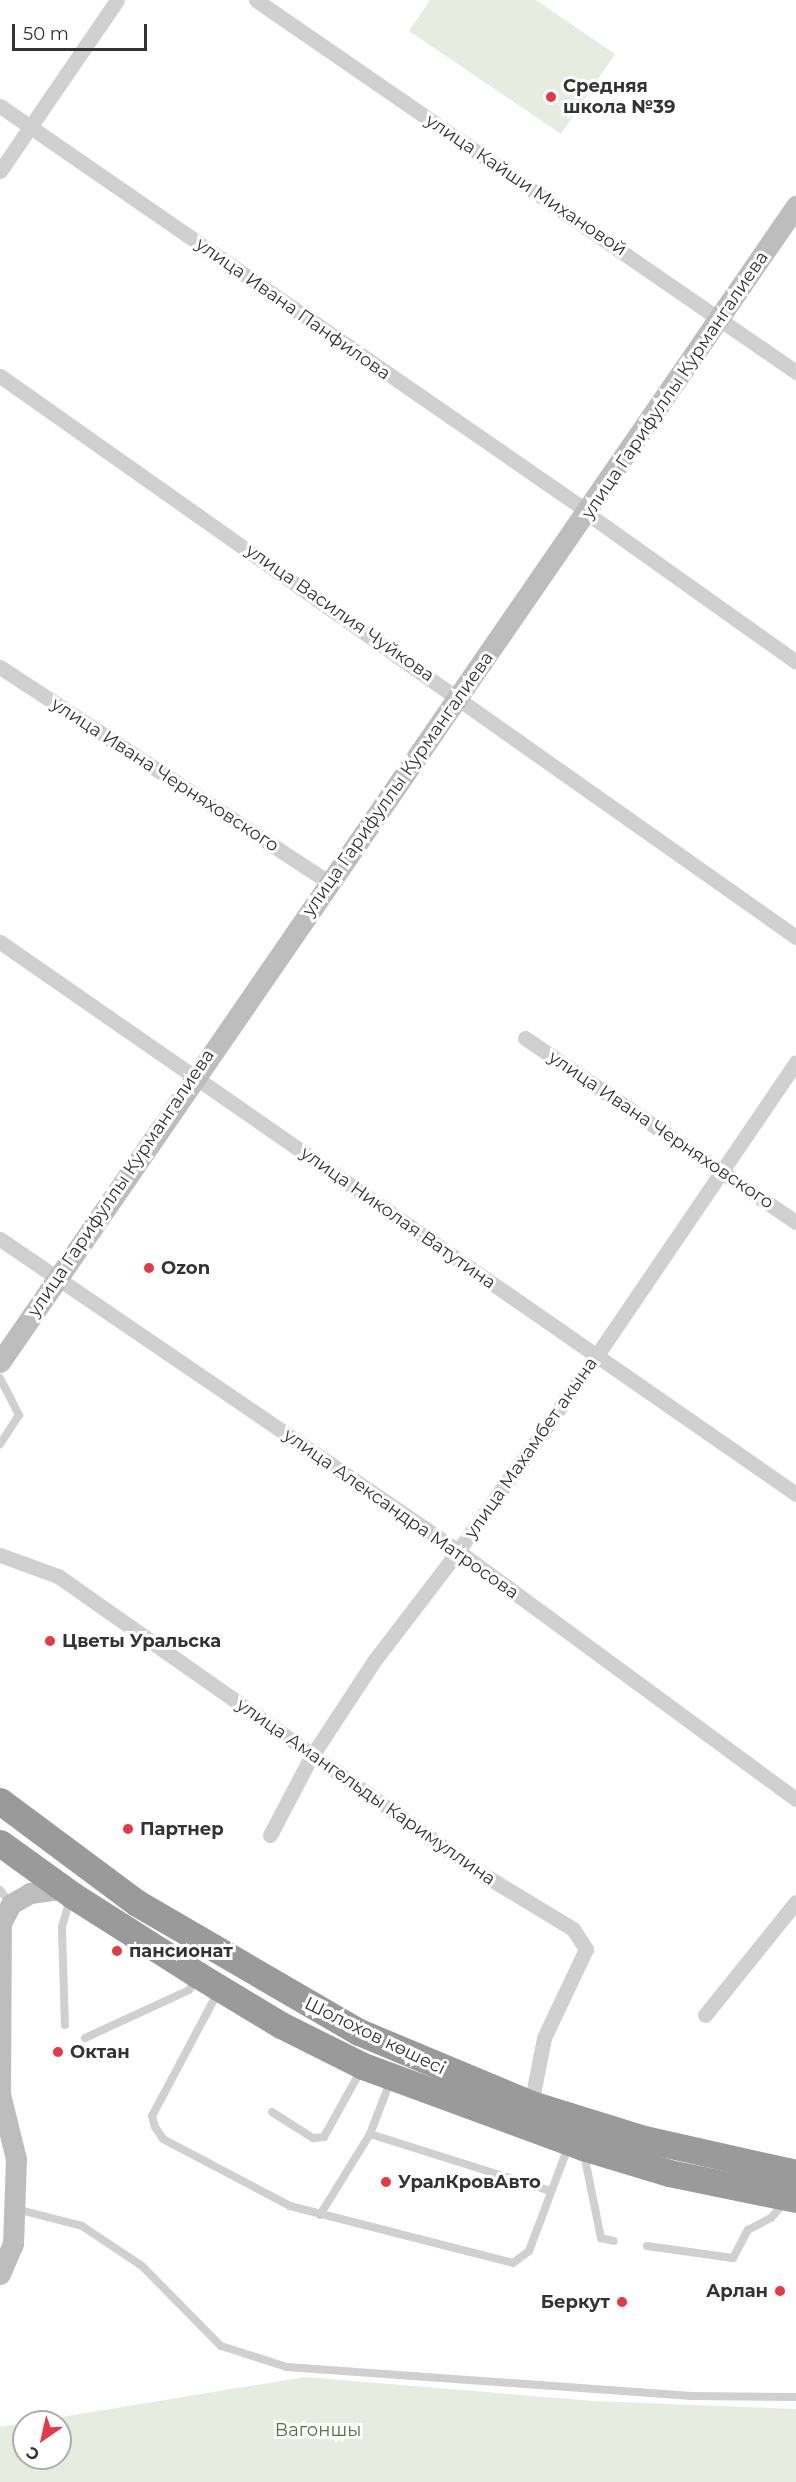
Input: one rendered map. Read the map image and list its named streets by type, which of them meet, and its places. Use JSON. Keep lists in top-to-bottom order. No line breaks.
{"streets":{"highway":["Шолохов көшесі"],"street":["улица Кайши Михановой","улица Ивана Панфилова","улица Гарифуллы Курмангалиева","улица Василия Чуйкова","улица Ивана Черняховского","улица Николая Ватутина","улица Махамбет акына","улица Александра Матросова","улица Амангельды Каримуллина"]},"crossings":[["улица Кайши Михановой","улица Гарифуллы Курмангалиева"],["улица Ивана Панфилова","улица Гарифуллы Курмангалиева"],["улица Гарифуллы Курмангалиева","улица Василия Чуйкова"],["улица Гарифуллы Курмангалиева","улица Ивана Черняховского"],["улица Гарифуллы Курмангалиева","улица Николая Ватутина"],["улица Гарифуллы Курмангалиева","улица Александра Матросова"],["улица Ивана Черняховского","улица Махамбет акына"],["улица Николая Ватутина","улица Махамбет акына"],["улица Махамбет акына","улица Александра Матросова"],["улица Махамбет акына","улица Амангельды Каримуллина"],["улица Амангельды Каримуллина","Шолохов көшесі"]],"parks":["Вагоншы"],"places":["Средняя школа №39","Ozon","Цветы Уральска","Партнер","пансионат","Октан","УралКровАвто","Арлан","Беркут"],"scale_bar":"50 m","north":"bottom left"}
